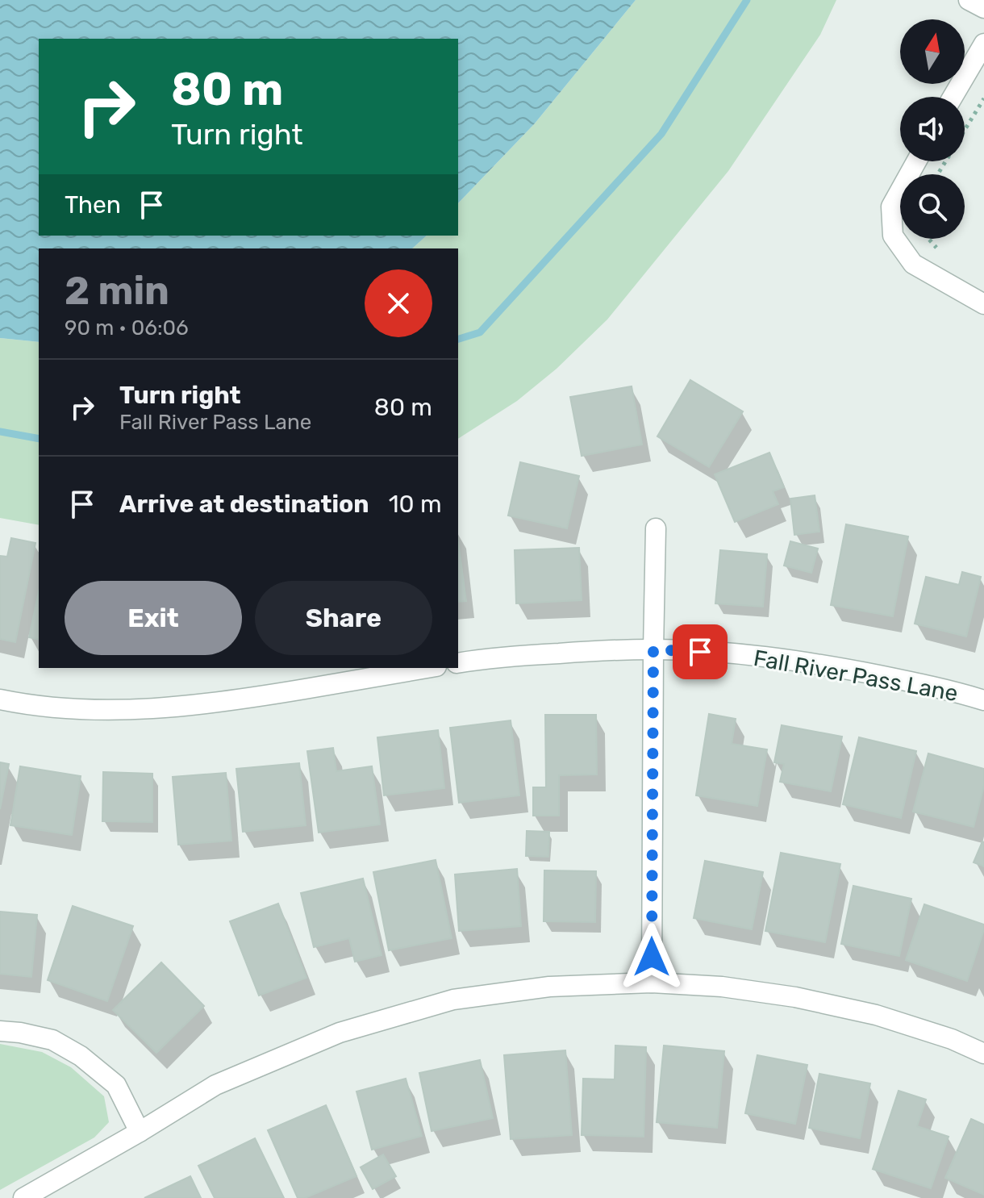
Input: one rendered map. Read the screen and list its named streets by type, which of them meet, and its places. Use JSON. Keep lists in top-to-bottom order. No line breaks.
{"streets":{"street":["Fall River Pass Lane"]},"north":"top","page":{"turn":["80 m","Turn right"],"then":"Then","heading":["2 min","90 m · 06:06"],"list":[{"name":"Turn right","note":"Fall River Pass Lane","value":"80 m"},{"name":"Arrive at destination","value":"10 m"}],"buttons":["Exit","Share"]}}
